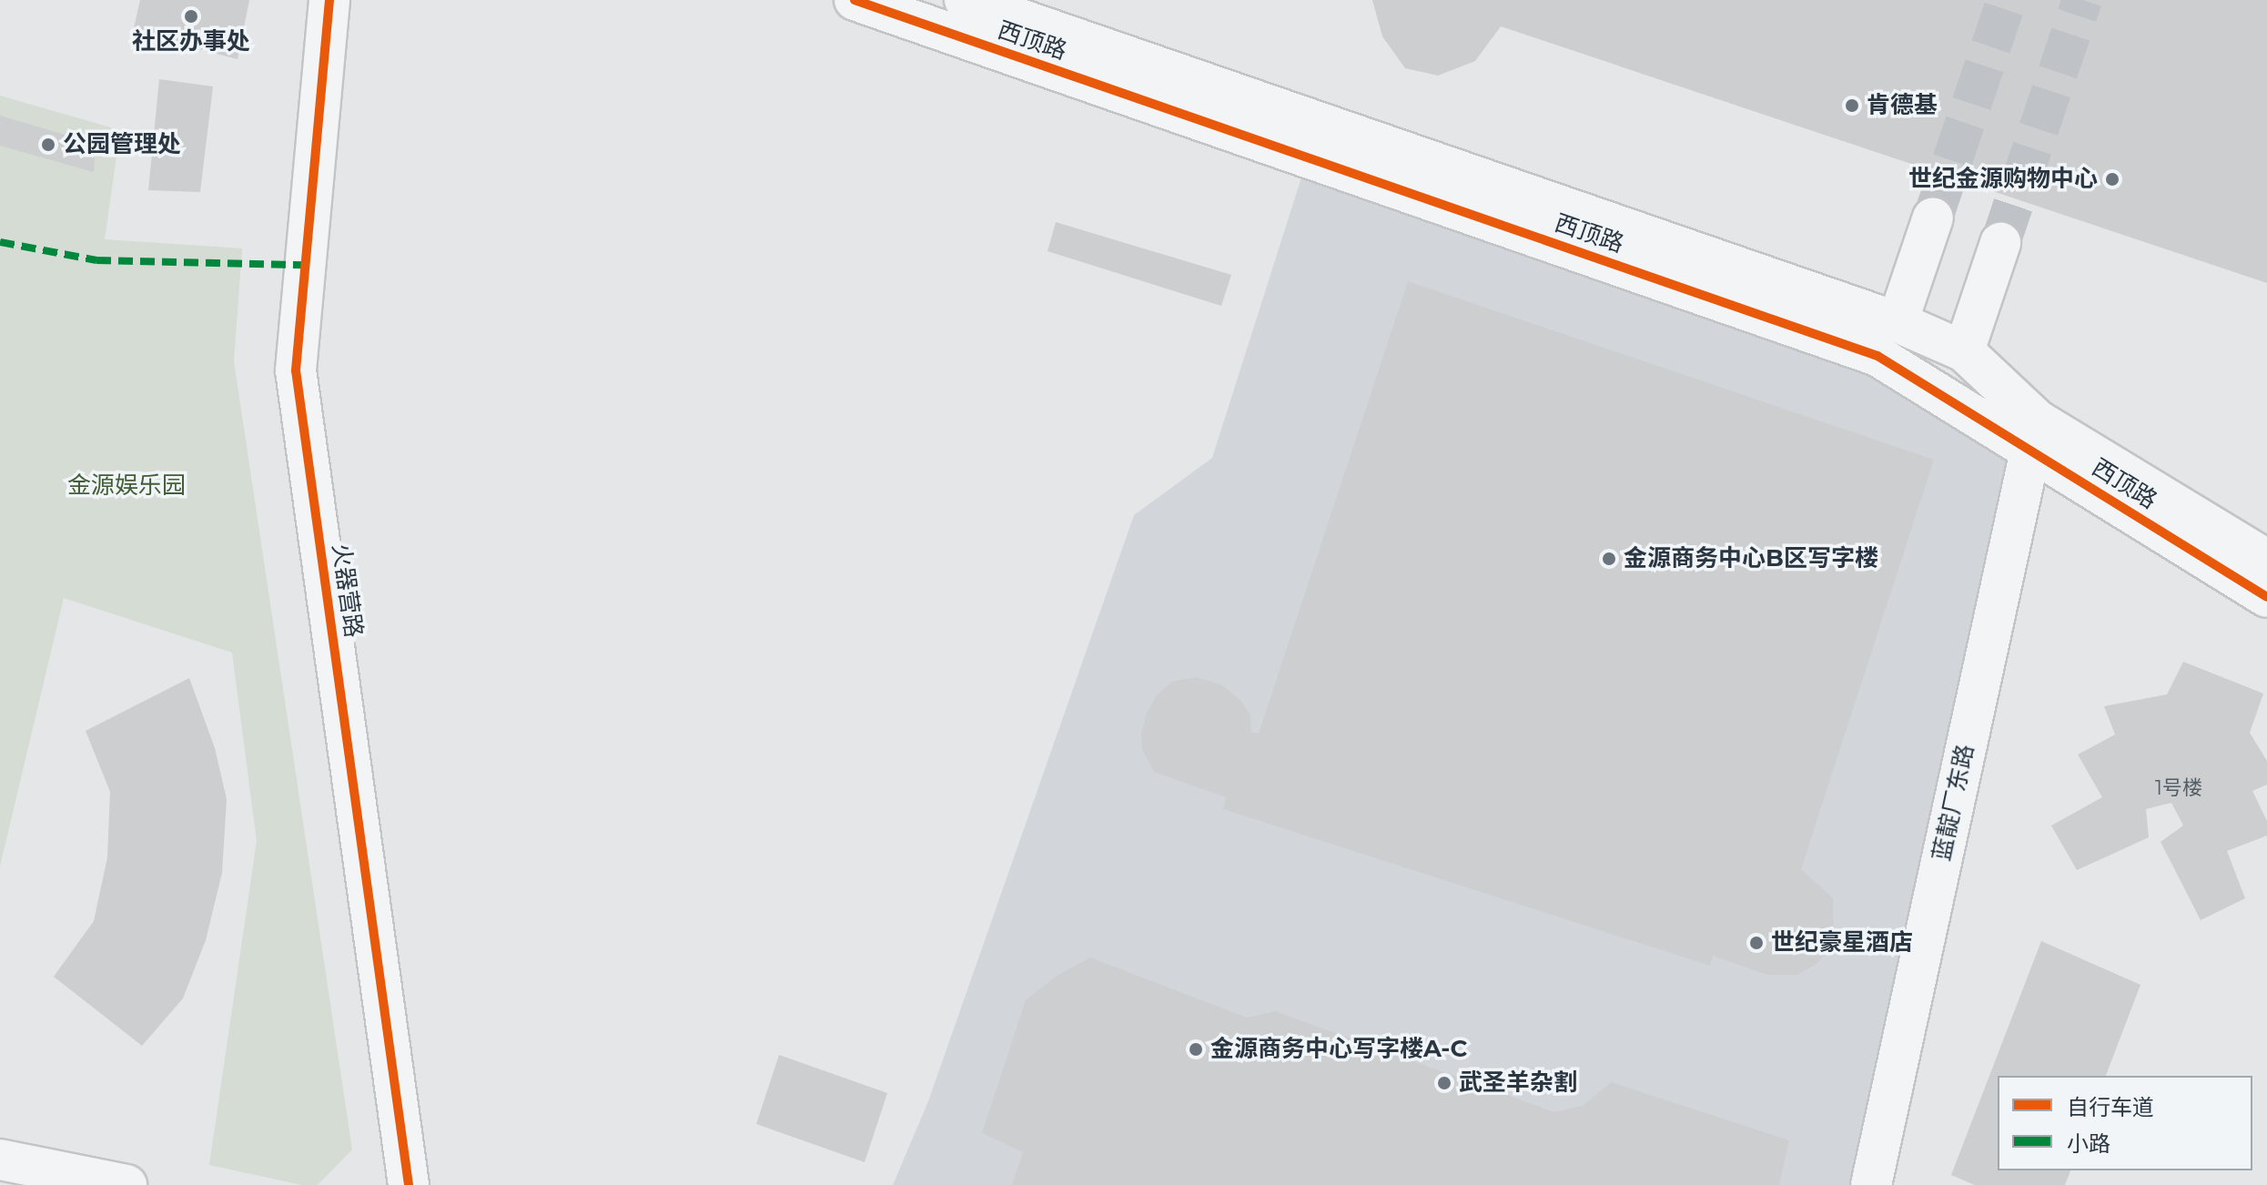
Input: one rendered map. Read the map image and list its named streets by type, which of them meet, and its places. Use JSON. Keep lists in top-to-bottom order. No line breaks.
{"streets":{"street":["西顶路","火器营路","蓝靛厂东路"]},"crossings":[["西顶路","蓝靛厂东路"]],"parks":["金源娱乐园"],"places":["社区办事处","肯德基","公园管理处","世纪金源购物中心","金源商务中心B区写字楼","世纪豪星酒店","金源商务中心写字楼A-C","武圣羊杂割"],"house_numbers":["1号楼"],"legend":["自行车道","小路"]}
